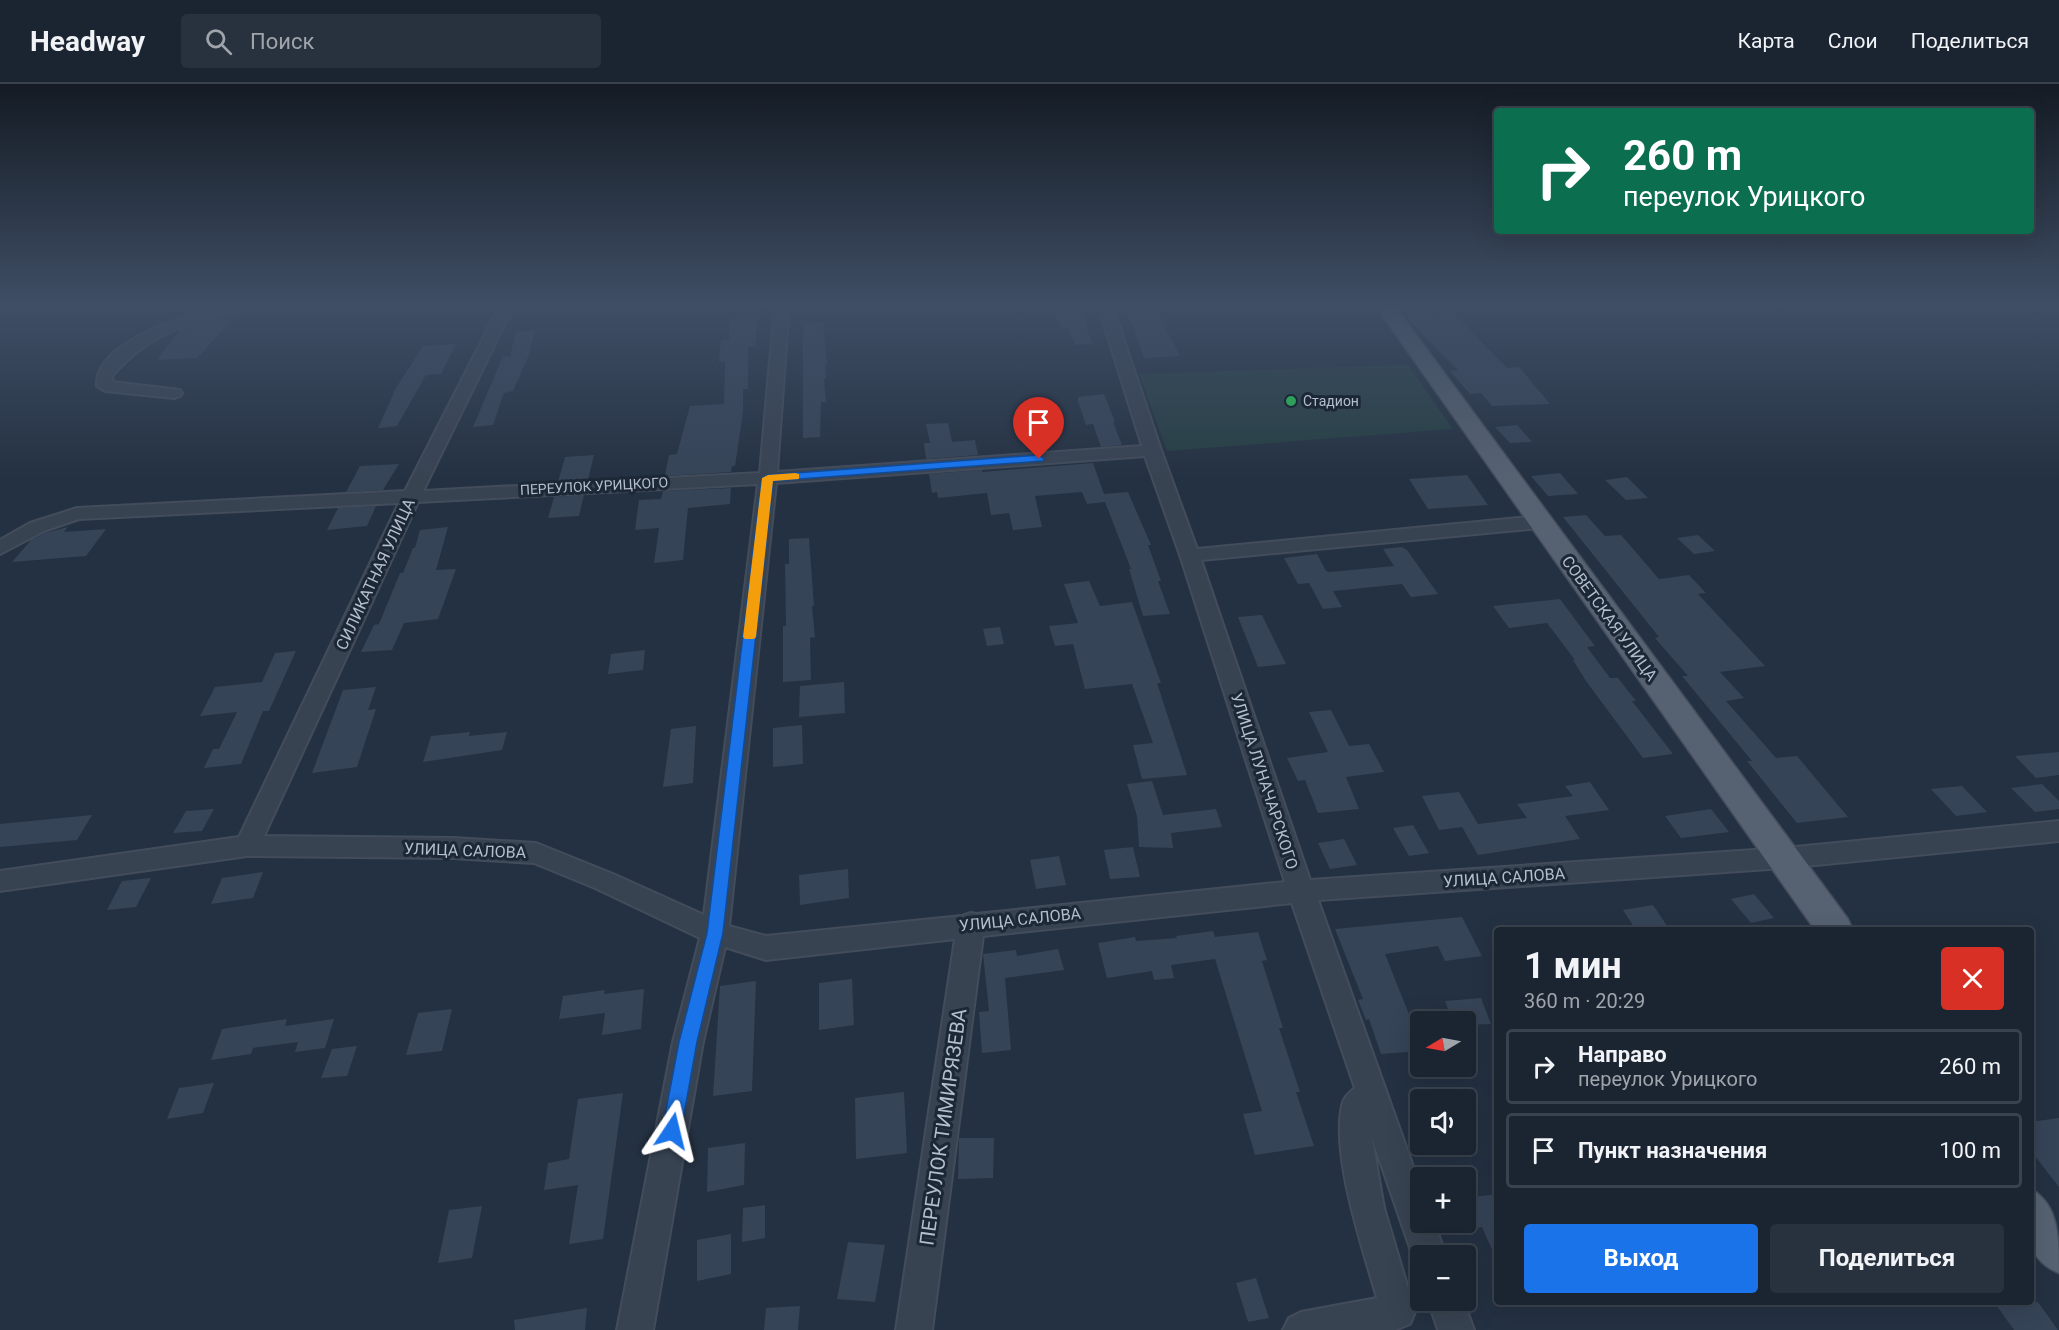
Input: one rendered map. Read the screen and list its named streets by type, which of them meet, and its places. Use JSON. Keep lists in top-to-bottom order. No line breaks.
{"streets":{"main road":["СОВЕТСКАЯ УЛИЦА"],"street":["ПЕРЕУЛОК УРИЦКОГО","СИЛИКАТНАЯ УЛИЦА","УЛИЦА ЛУНАЧАРСКОГО","УЛИЦА САЛОВА","ПЕРЕУЛОК ТИМИРЯЗЕВА"]},"crossings":[["ПЕРЕУЛОК УРИЦКОГО","СИЛИКАТНАЯ УЛИЦА"],["ПЕРЕУЛОК УРИЦКОГО","УЛИЦА ЛУНАЧАРСКОГО"],["СИЛИКАТНАЯ УЛИЦА","УЛИЦА САЛОВА"],["СОВЕТСКАЯ УЛИЦА","УЛИЦА САЛОВА"],["УЛИЦА ЛУНАЧАРСКОГО","УЛИЦА САЛОВА"],["УЛИЦА САЛОВА","ПЕРЕУЛОК ТИМИРЯЗЕВА"]],"places":["Стадион"],"north":"left","page":{"header":"Headway","search":"Поиск","nav":["Карта","Слои","Поделиться"],"turn":["260 m","переулок Урицкого"],"heading":["1 мин","360 m · 20:29"],"map_buttons":["+","−"],"list":[{"name":"Направо","note":"переулок Урицкого","value":"260 m"},{"name":"Пункт назначения","value":"100 m"}],"buttons":["Выход","Поделиться"]}}
